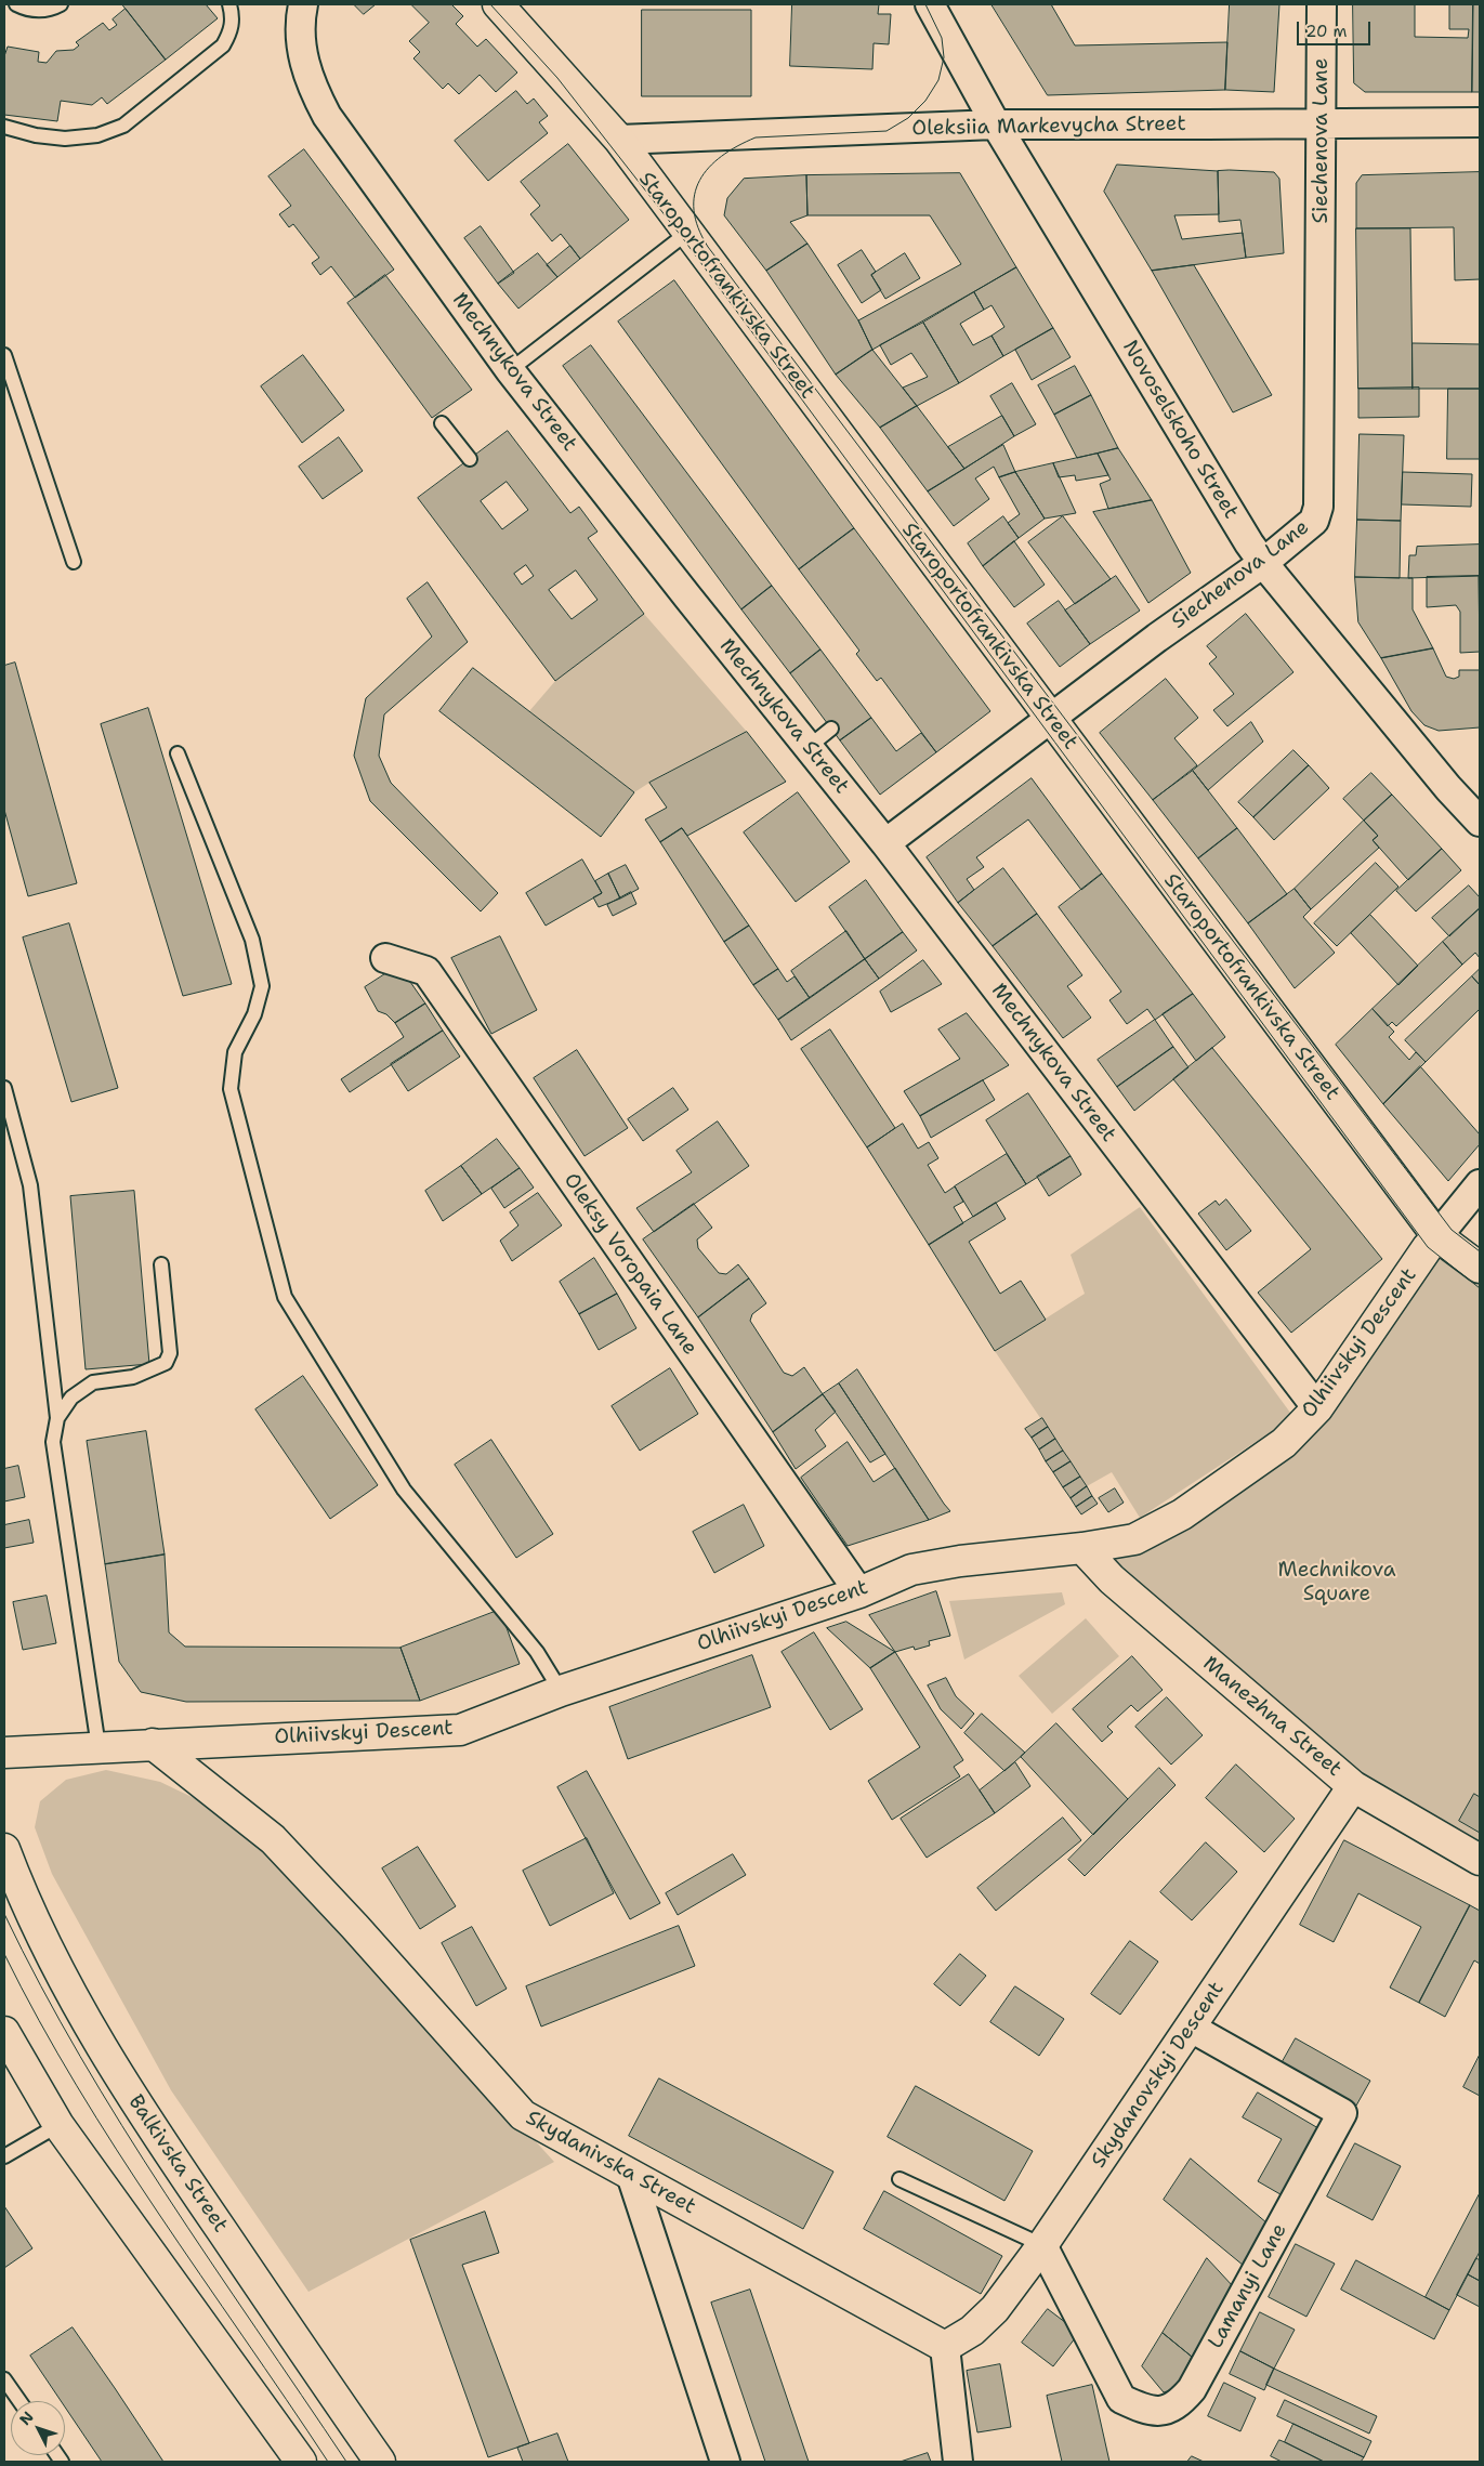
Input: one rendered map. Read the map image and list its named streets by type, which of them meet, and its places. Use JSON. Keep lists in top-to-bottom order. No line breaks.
{"streets":{"street":["Oleksiia Markevycha Street","Siechenova Lane","Staroportofrankivska Street","Mechnykova Street","Novoselskoho Street","Oleksy Voropaia Lane","Olhiivskyi Descent","Manezhna Street","Skydanovskyi Descent","Skydanivska Street","Balkivska Street","Lamanyi Lane"]},"crossings":[["Oleksiia Markevycha Street","Siechenova Lane"],["Oleksiia Markevycha Street","Staroportofrankivska Street"],["Oleksiia Markevycha Street","Novoselskoho Street"],["Siechenova Lane","Staroportofrankivska Street"],["Siechenova Lane","Mechnykova Street"],["Siechenova Lane","Novoselskoho Street"],["Staroportofrankivska Street","Olhiivskyi Descent"],["Mechnykova Street","Olhiivskyi Descent"],["Oleksy Voropaia Lane","Olhiivskyi Descent"],["Olhiivskyi Descent","Manezhna Street"],["Olhiivskyi Descent","Skydanivska Street"],["Manezhna Street","Skydanovskyi Descent"],["Skydanovskyi Descent","Skydanivska Street"],["Skydanovskyi Descent","Lamanyi Lane"]],"parks":["Mechnikova Square"],"scale_bar":"20 m","north":"top left"}
